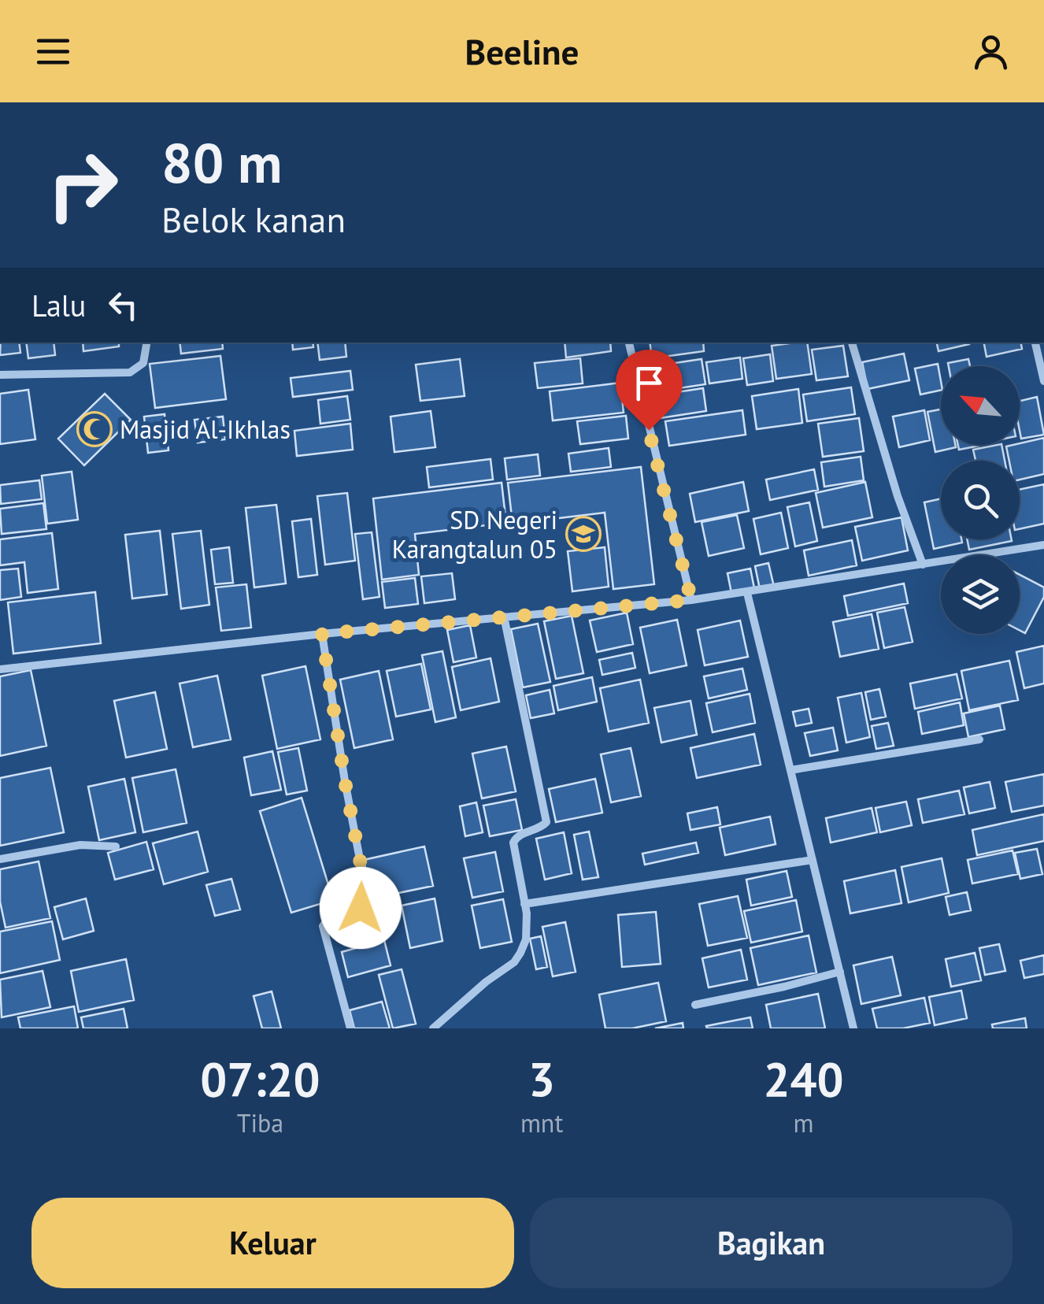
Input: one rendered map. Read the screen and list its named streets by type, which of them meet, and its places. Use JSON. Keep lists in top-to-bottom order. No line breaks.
{"places":{"mosque":["Masjid Al-Ikhlas"],"school or university":["SD Negeri Karangtalun 05"]},"north":"top left","page":{"header":"Beeline","turn":["80 m","Belok kanan"],"then":"Lalu","eta":["07:20","Tiba","3","mnt","240","m"],"buttons":["Keluar","Bagikan"]}}
